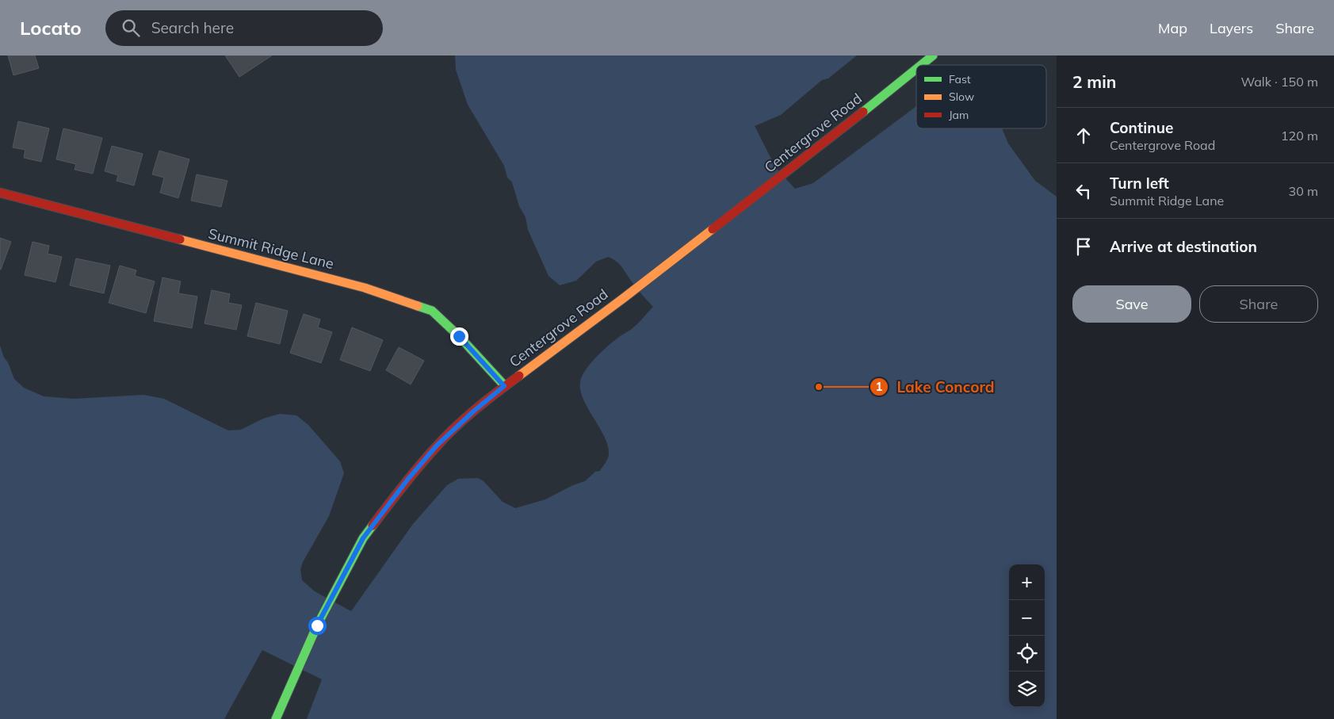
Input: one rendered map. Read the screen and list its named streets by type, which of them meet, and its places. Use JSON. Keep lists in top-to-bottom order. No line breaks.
{"streets":{"street":["Centergrove Road","Summit Ridge Lane"]},"crossings":[["Centergrove Road","Summit Ridge Lane"]],"places":["Lake Concord"],"legend":["Fast","Slow","Jam"],"page":{"header":"Locato","search":"Search here","nav":["Map","Layers","Share"],"heading":["2 min","Walk · 150 m"],"list":[["Continue","Centergrove Road","120 m"],["Turn left","Summit Ridge Lane","30 m"],"Arrive at destination"],"buttons":["Save","Share"],"map_buttons":["+","−"]}}
